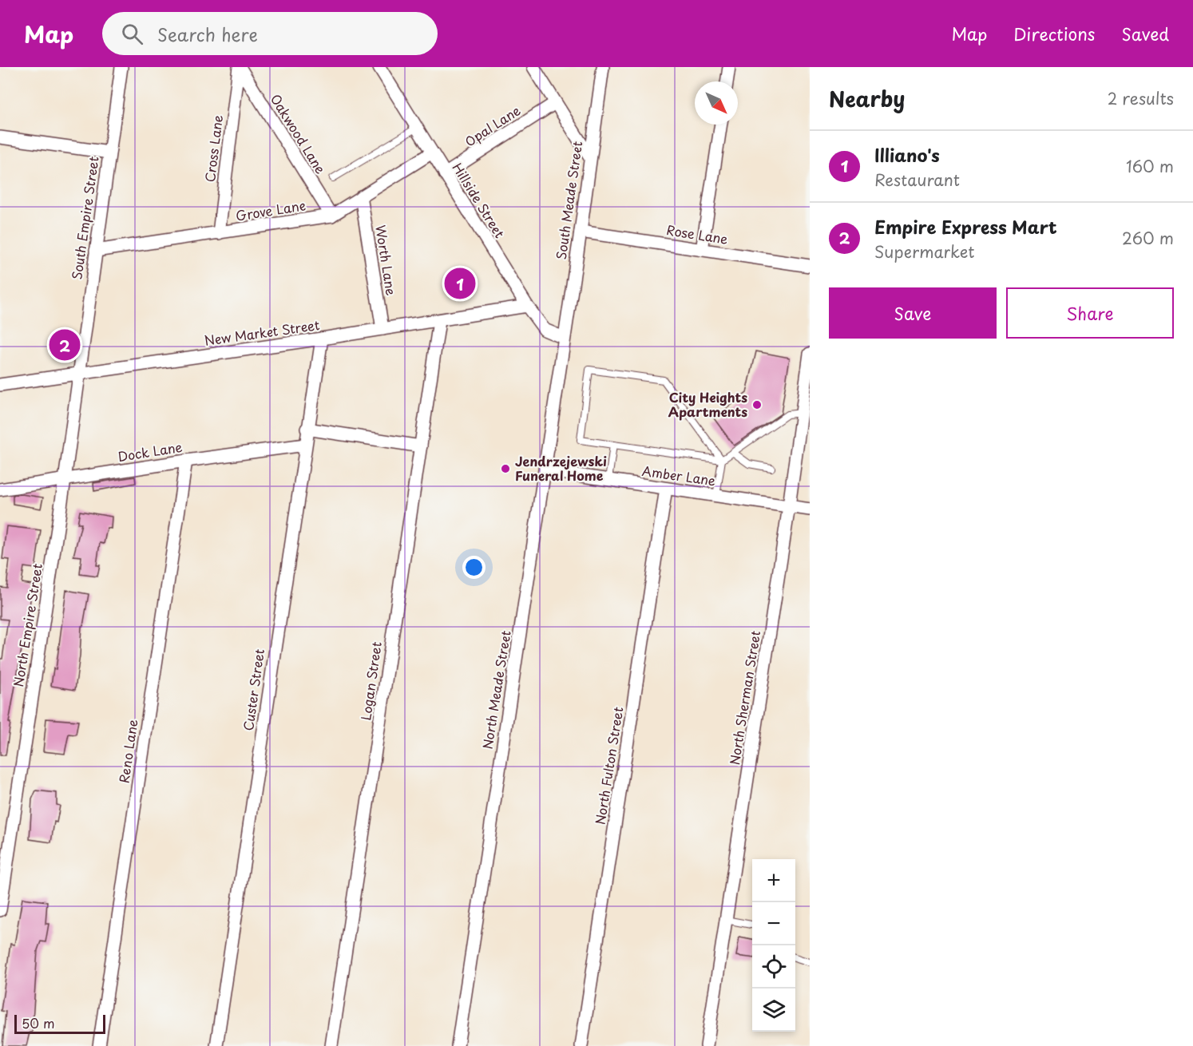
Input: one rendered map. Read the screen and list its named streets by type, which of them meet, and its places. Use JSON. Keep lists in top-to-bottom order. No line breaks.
{"streets":{"street":["Opal Lane","Oakwood Lane","Cross Lane","Hillside Street","South Meade Street","Grove Lane","South Empire Street","Rose Lane","Worth Lane","New Market Street","Dock Lane","Amber Lane","North Empire Street","Logan Street","Custer Street","North Meade Street","North Sherman Street","Reno Lane","North Fulton Street"]},"crossings":[["Opal Lane","Hillside Street"],["Oakwood Lane","Cross Lane"],["Oakwood Lane","Grove Lane"],["Cross Lane","Grove Lane"],["Hillside Street","South Meade Street"],["Hillside Street","Grove Lane"],["Hillside Street","New Market Street"],["Hillside Street","North Meade Street"],["South Meade Street","Rose Lane"],["South Meade Street","North Meade Street"],["Grove Lane","South Empire Street"],["Grove Lane","Worth Lane"],["South Empire Street","New Market Street"],["South Empire Street","North Empire Street"],["Worth Lane","New Market Street"],["New Market Street","North Empire Street"],["New Market Street","Logan Street"],["New Market Street","Custer Street"],["Dock Lane","North Empire Street"],["Dock Lane","Custer Street"],["Dock Lane","Reno Lane"],["Amber Lane","North Meade Street"],["Amber Lane","North Sherman Street"],["Amber Lane","North Fulton Street"]],"places":["City Heights Apartments","Jendrzejewski Funeral Home"],"scale_bar":"50 m","north":"bottom right","page":{"header":"Map","search":"Search here","nav":["Map","Directions","Saved"],"heading":["Nearby","2 results"],"list":[{"mark":"1","name":"Illiano's","note":"Restaurant","value":"160 m"},{"mark":"2","name":"Empire Express Mart","note":"Supermarket","value":"260 m"}],"pins":["1","2"],"buttons":["Save","Share"],"map_buttons":["+","−"],"scale":"50 m"}}
